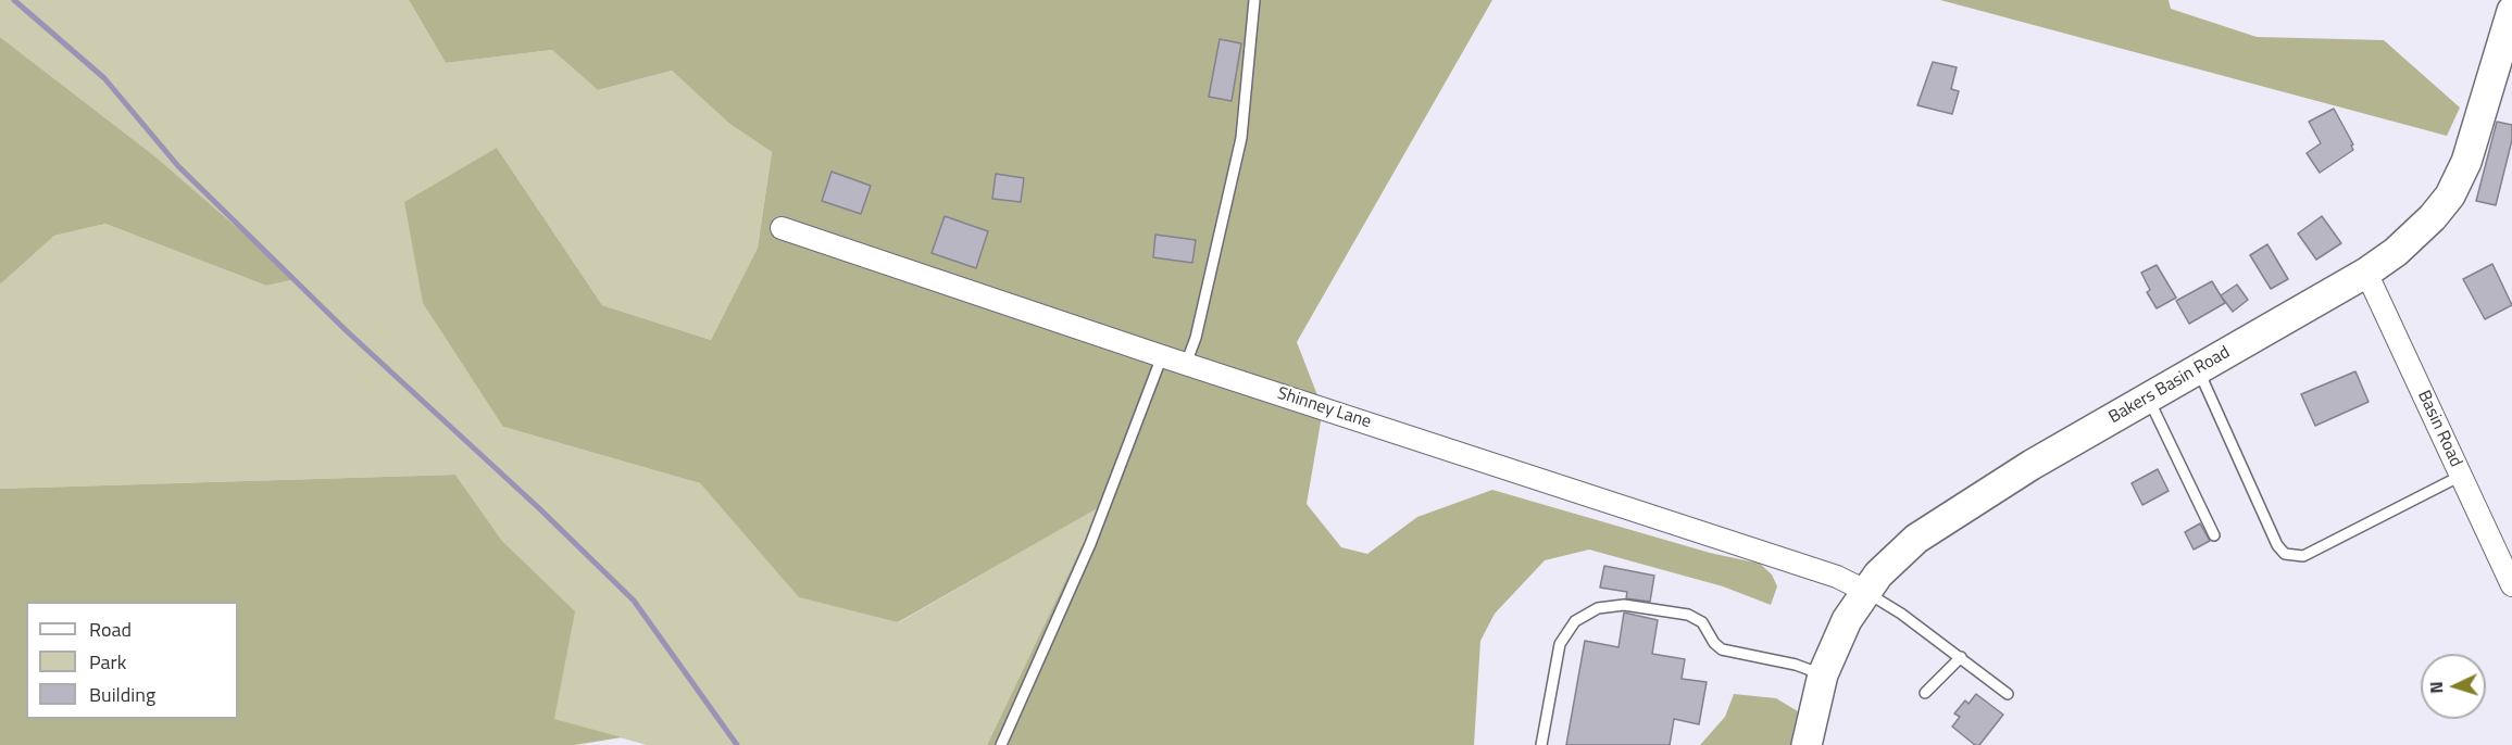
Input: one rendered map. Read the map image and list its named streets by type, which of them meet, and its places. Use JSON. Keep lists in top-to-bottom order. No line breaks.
{"streets":{"main road":["Bakers Basin Road"],"street":["Shinney Lane","Basin Road"]},"crossings":[["Bakers Basin Road","Shinney Lane"],["Bakers Basin Road","Basin Road"]],"legend":["Road","Park","Building"],"north":"left"}
